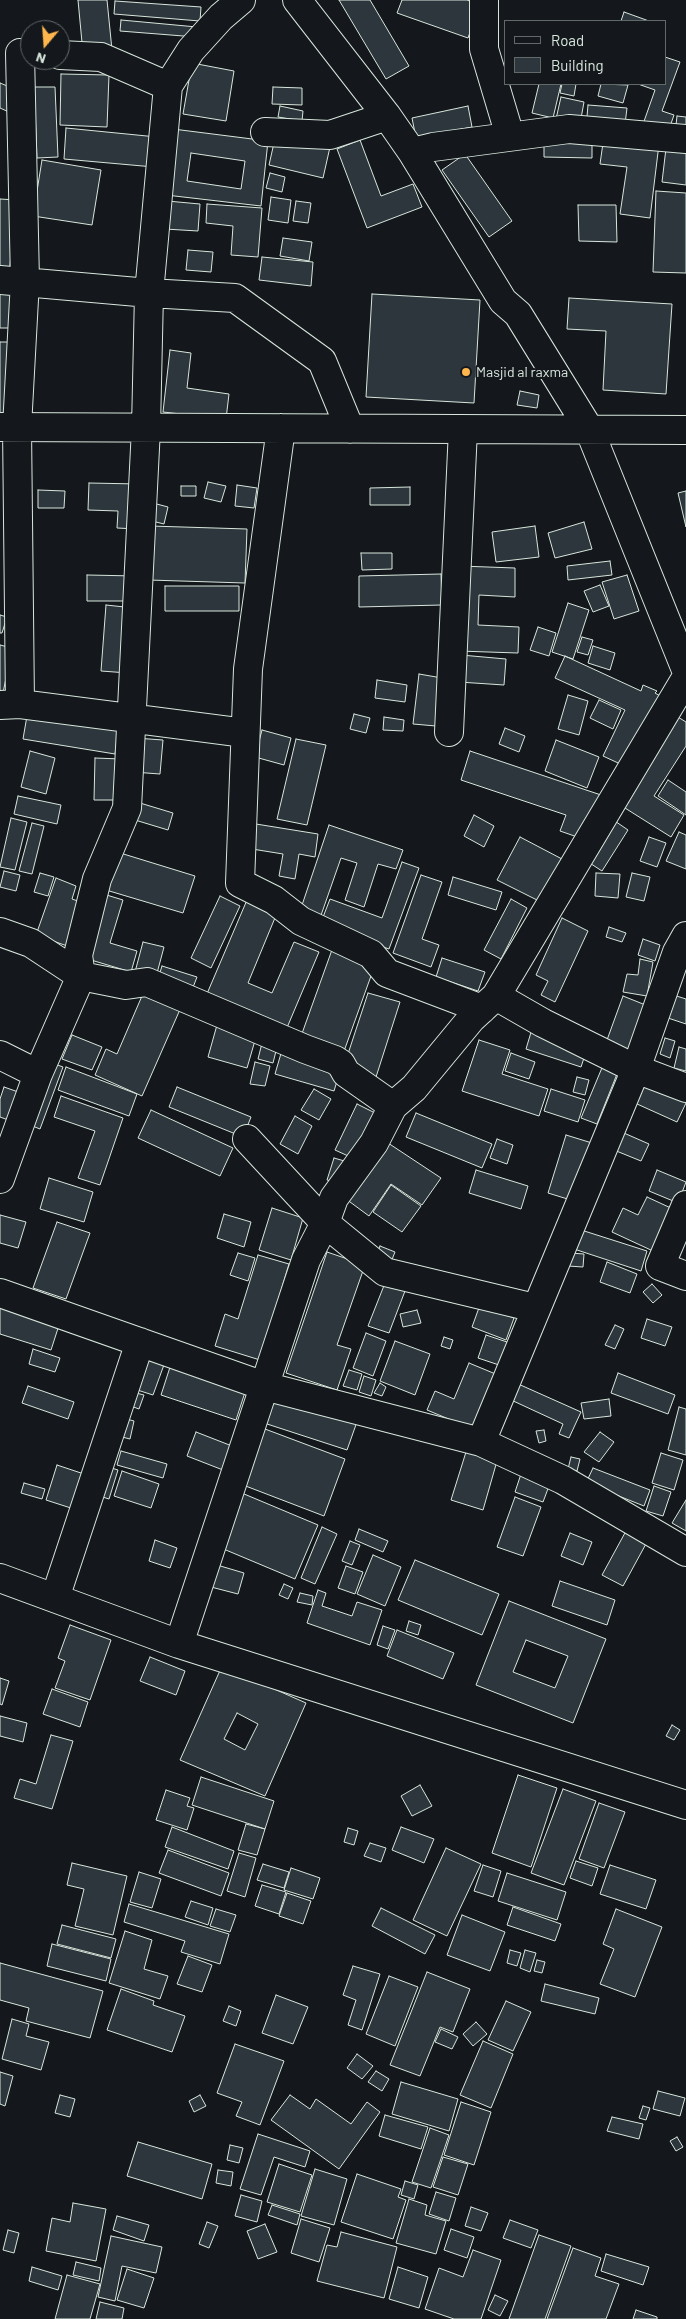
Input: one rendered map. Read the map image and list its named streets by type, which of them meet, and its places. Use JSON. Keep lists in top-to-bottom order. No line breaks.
{"places":["Masjid al raxma"],"legend":["Road","Building"],"north":"bottom"}
